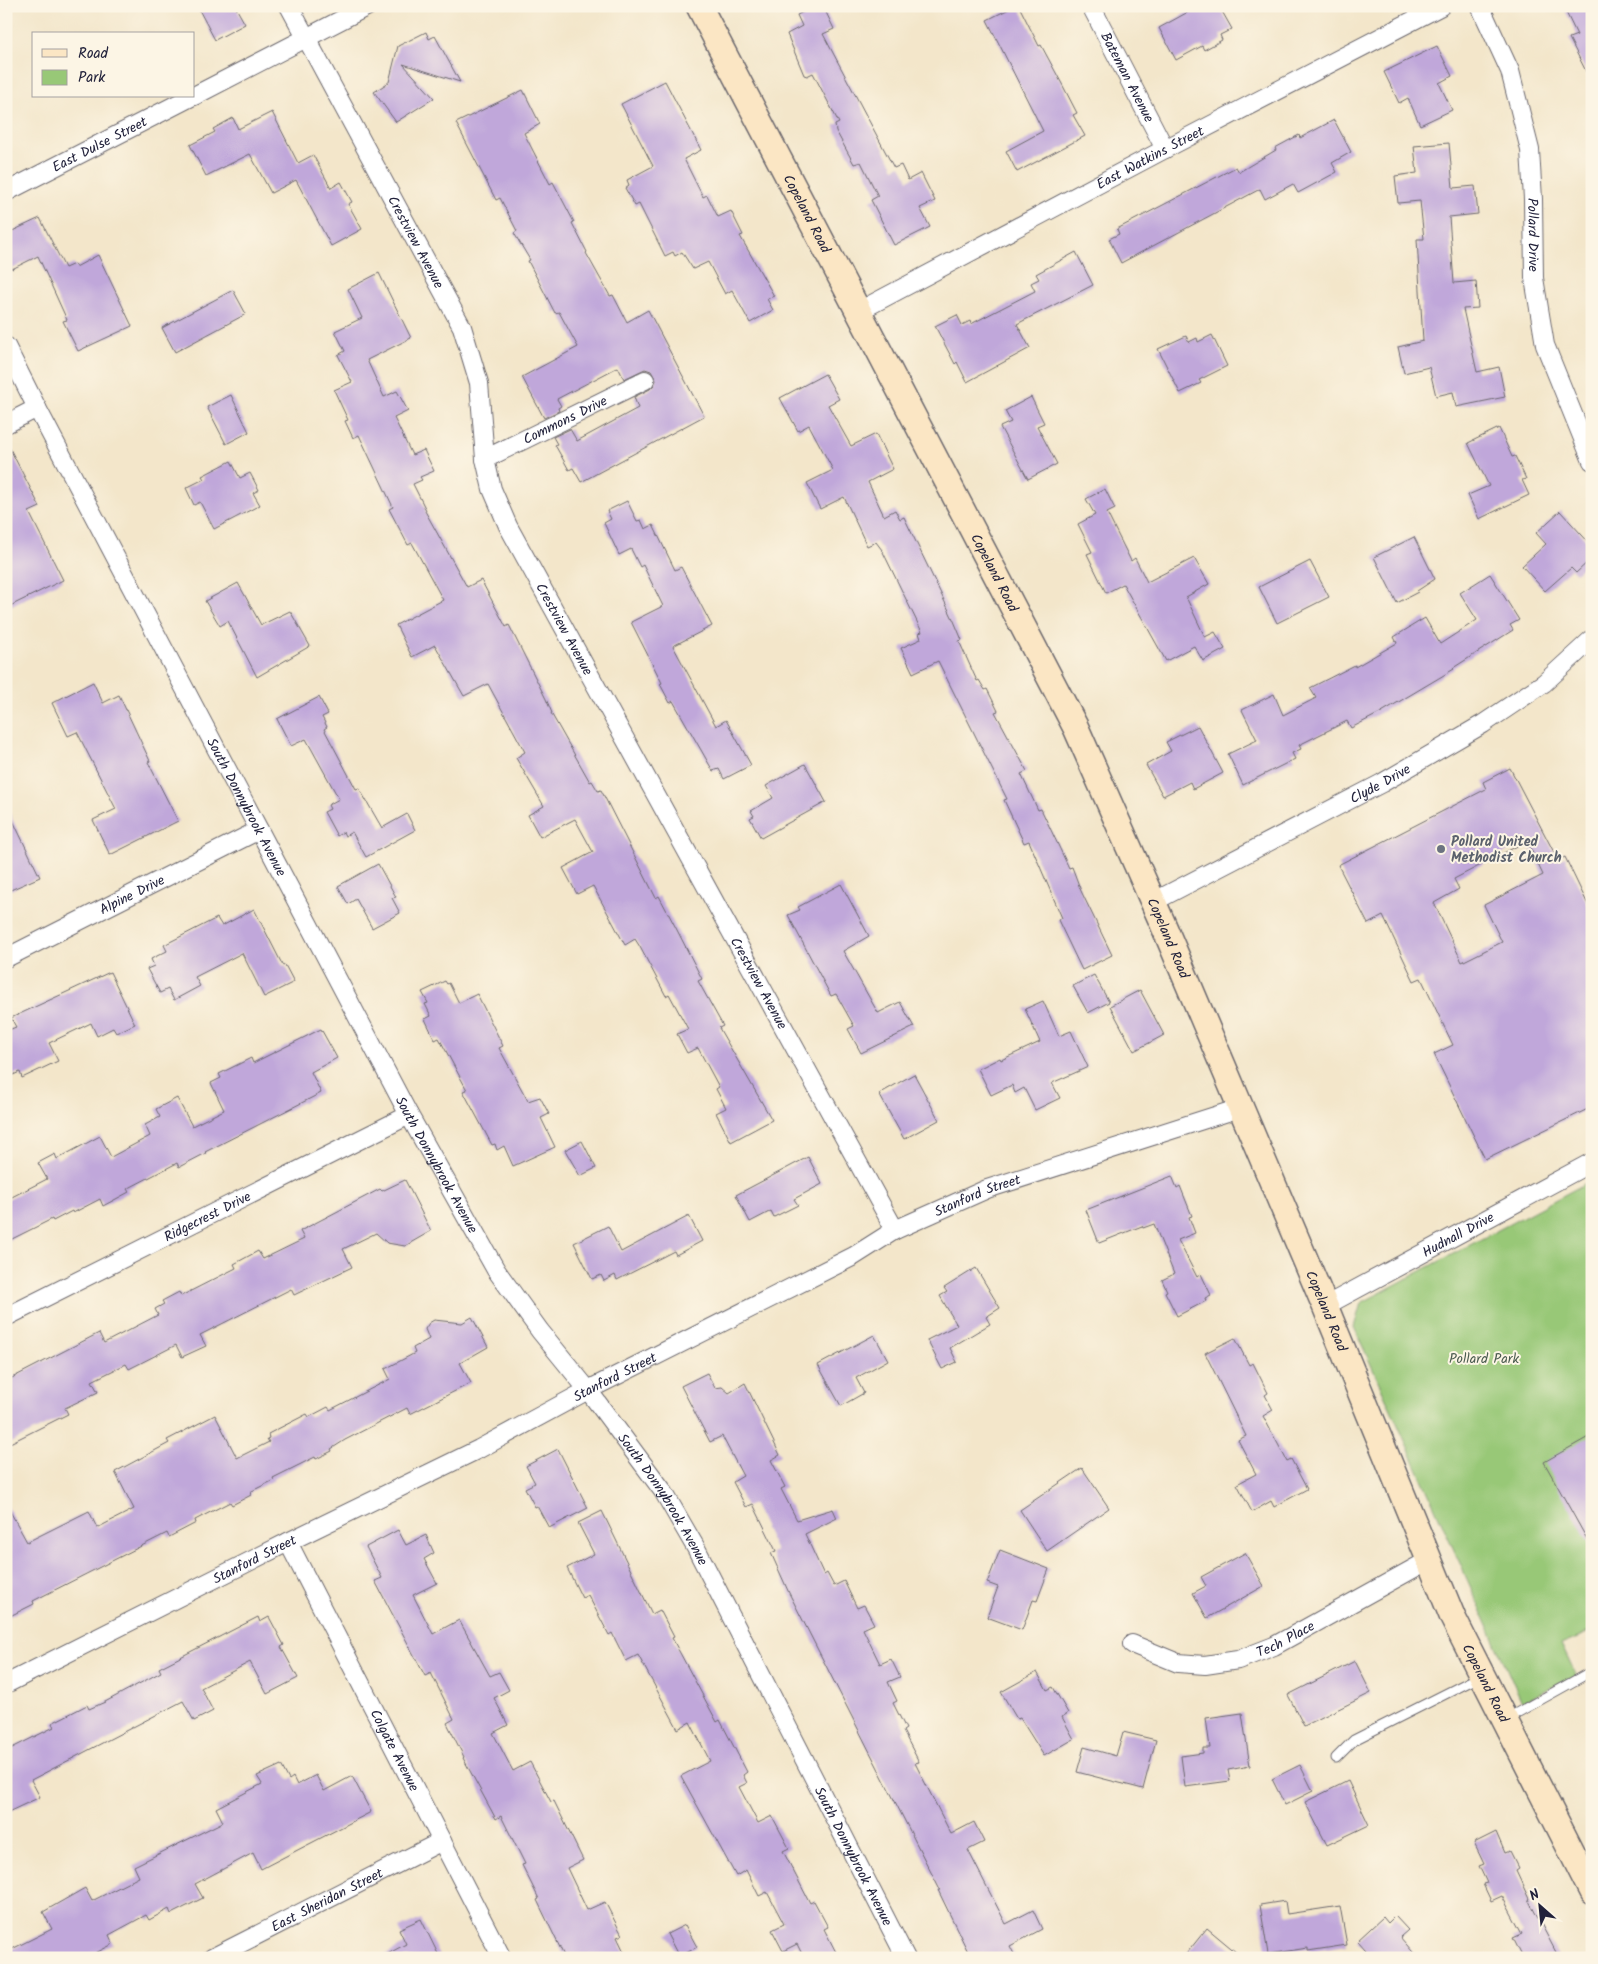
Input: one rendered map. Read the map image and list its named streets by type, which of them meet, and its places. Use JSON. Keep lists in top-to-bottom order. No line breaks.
{"streets":{"street":["Bateman Avenue","East Dulse Street","East Watkins Street","Copeland Road","Pollard Drive","Crestview Avenue","Commons Drive","Clyde Drive","South Donnybrook Avenue","Alpine Drive","Stanford Street","Ridgecrest Drive","Hudnall Drive","Tech Place","Colgate Avenue","East Sheridan Street"]},"crossings":[["Bateman Avenue","East Watkins Street"],["East Dulse Street","Crestview Avenue"],["East Watkins Street","Copeland Road"],["Copeland Road","Clyde Drive"],["Copeland Road","Stanford Street"],["Copeland Road","Hudnall Drive"],["Copeland Road","Tech Place"],["Crestview Avenue","Commons Drive"],["Crestview Avenue","Stanford Street"],["South Donnybrook Avenue","Alpine Drive"],["South Donnybrook Avenue","Stanford Street"],["South Donnybrook Avenue","Ridgecrest Drive"],["Stanford Street","Colgate Avenue"],["Colgate Avenue","East Sheridan Street"]],"parks":["Pollard Park"],"places":["Pollard United Methodist Church"],"legend":["Road","Park"],"north":"top left"}
